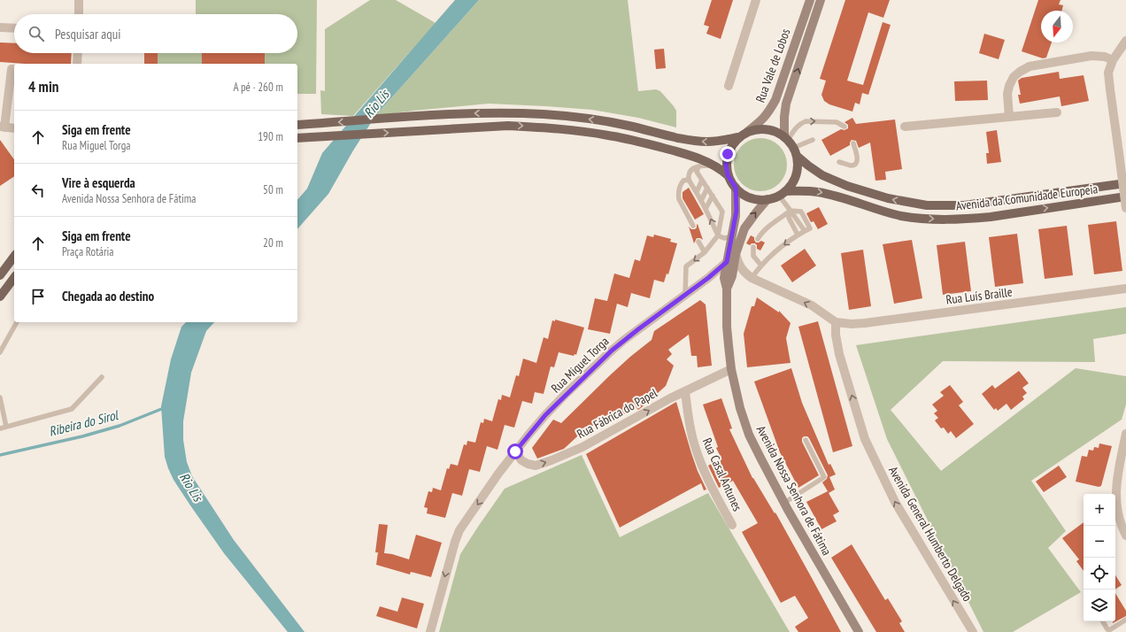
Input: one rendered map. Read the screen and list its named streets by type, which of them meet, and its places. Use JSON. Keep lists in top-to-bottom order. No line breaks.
{"streets":{"main road":["Rua Vale de Lobos","Avenida da Comunidade Europeia","Avenida Nossa Senhora de Fátima"],"street":["Rua Luís Braille","Rua Miguel Torga","Rua Fábrica do Papel","Rua Casal Antunes","Avenida General Humberto Delgado"]},"crossings":[["Rua Vale de Lobos","Avenida da Comunidade Europeia"],["Rua Vale de Lobos","Avenida Nossa Senhora de Fátima"],["Avenida da Comunidade Europeia","Avenida Nossa Senhora de Fátima"],["Rua Luís Braille","Avenida General Humberto Delgado"],["Rua Miguel Torga","Rua Fábrica do Papel"],["Rua Miguel Torga","Avenida Nossa Senhora de Fátima"],["Rua Fábrica do Papel","Rua Casal Antunes"],["Rua Fábrica do Papel","Avenida Nossa Senhora de Fátima"]],"one_way":["Rua Miguel Torga","Rua Fábrica do Papel","Avenida General Humberto Delgado"],"water":["Rio Lis","Ribeira do Sirol"],"north":"bottom","page":{"search":"Pesquisar aqui","heading":["4 min","A pé · 260 m"],"list":[["Siga em frente","Rua Miguel Torga","190 m"],["Vire à esquerda","Avenida Nossa Senhora de Fátima","50 m"],["Siga em frente","Praça Rotária","20 m"],"Chegada ao destino"],"map_buttons":["+","−"]}}
